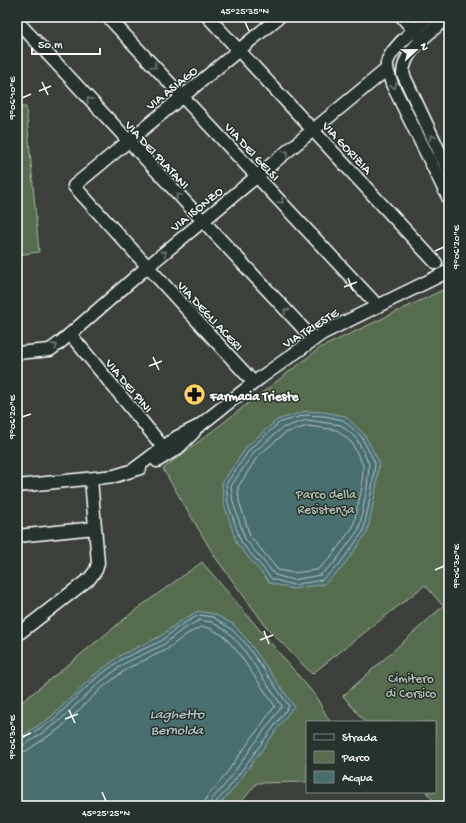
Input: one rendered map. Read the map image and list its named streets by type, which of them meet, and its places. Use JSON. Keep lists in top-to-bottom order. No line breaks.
{"streets":{"street":["VIA ASIAGO","VIA GORIZIA","VIA DEI GELSI","VIA DEI PLATANI","VIA ISONZO","VIA DEGLI ACERI","VIA TRIESTE","VIA DEI PINI"]},"crossings":[["VIA ASIAGO","VIA GORIZIA"],["VIA ASIAGO","VIA DEI GELSI"],["VIA ASIAGO","VIA DEI PLATANI"],["VIA ASIAGO","VIA ISONZO"],["VIA ASIAGO","VIA DEGLI ACERI"],["VIA GORIZIA","VIA ISONZO"],["VIA DEI GELSI","VIA ISONZO"],["VIA DEI GELSI","VIA TRIESTE"],["VIA DEI PLATANI","VIA ISONZO"],["VIA DEI PLATANI","VIA TRIESTE"],["VIA ISONZO","VIA DEGLI ACERI"],["VIA ISONZO","VIA DEI PINI"],["VIA DEGLI ACERI","VIA TRIESTE"],["VIA TRIESTE","VIA DEI PINI"]],"one_way":["VIA DEI GELSI","VIA DEI PLATANI","VIA ISONZO"],"water":["Laghetto Bernolda"],"parks":["Parco della Resistenza","Cimitero di Corsico"],"places":{"pharmacy":["Farmacia Trieste"]},"legend":["Strada","Parco","Acqua"],"scale_bar":"50 m","north":"right","coordinates":["45°25'35\"N","9°06'10\"E","9°06'20\"E","9°06'30\"E","45°25'25\"N"]}
